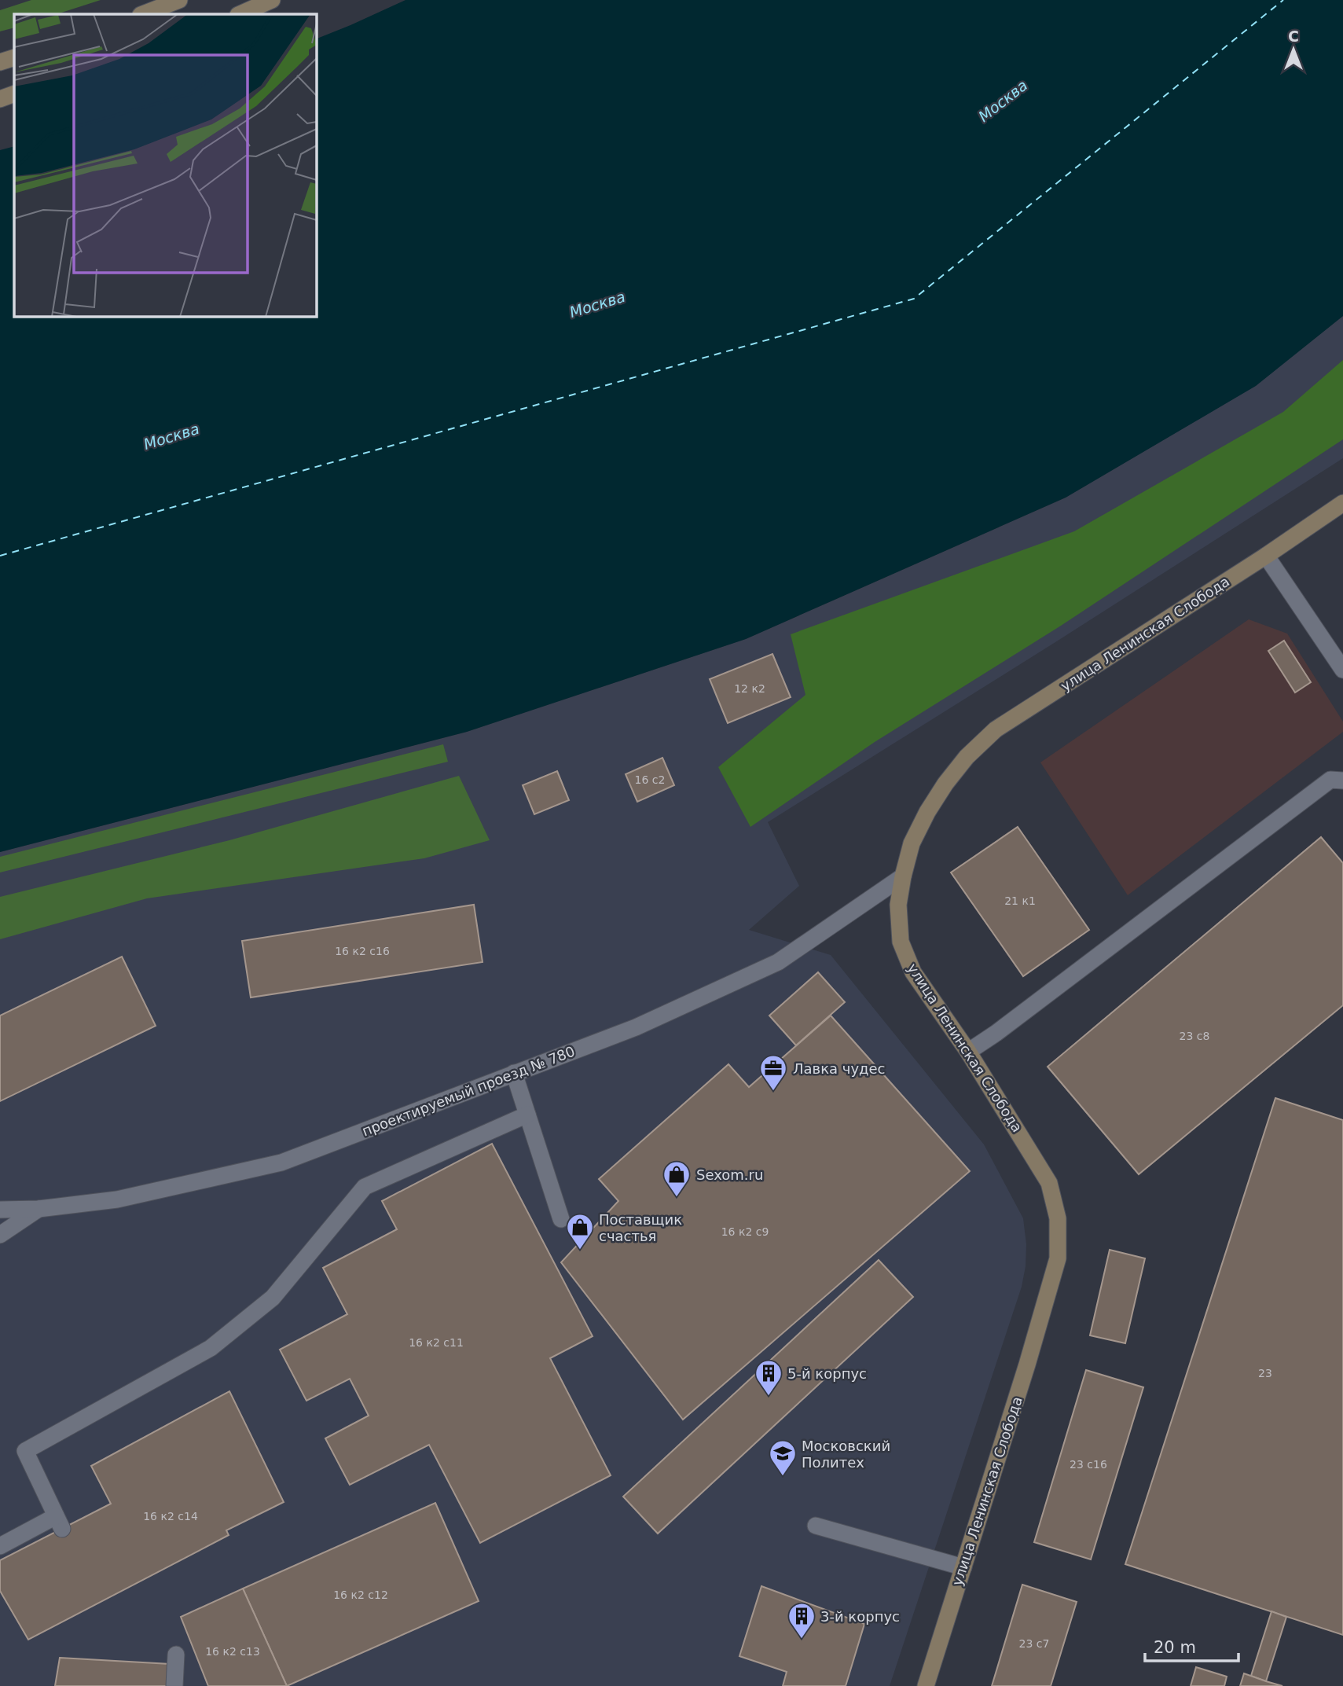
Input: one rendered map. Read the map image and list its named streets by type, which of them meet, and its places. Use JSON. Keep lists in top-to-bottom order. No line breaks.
{"streets":{"street":["улица Ленинская Слобода","проектируемый проезд № 780"]},"crossings":[["улица Ленинская Слобода","проектируемый проезд № 780"]],"water":["Москва"],"places":{"office":["Лавка чудес"],"shop":["Sexom.ru","Поставщик счастья"],"building":["5-й корпус","3-й корпус"],"school or university":["Московский Политех"]},"house_numbers":["12 к2","16 с2","21 к1","16 к2 с16","23 c8","16 к2 с9","16 к2 с11","23","23 с16","16 к2 с14","16 к2 с12","23 с7","16 к2 с13"],"scale_bar":"20 m","north":"top"}
